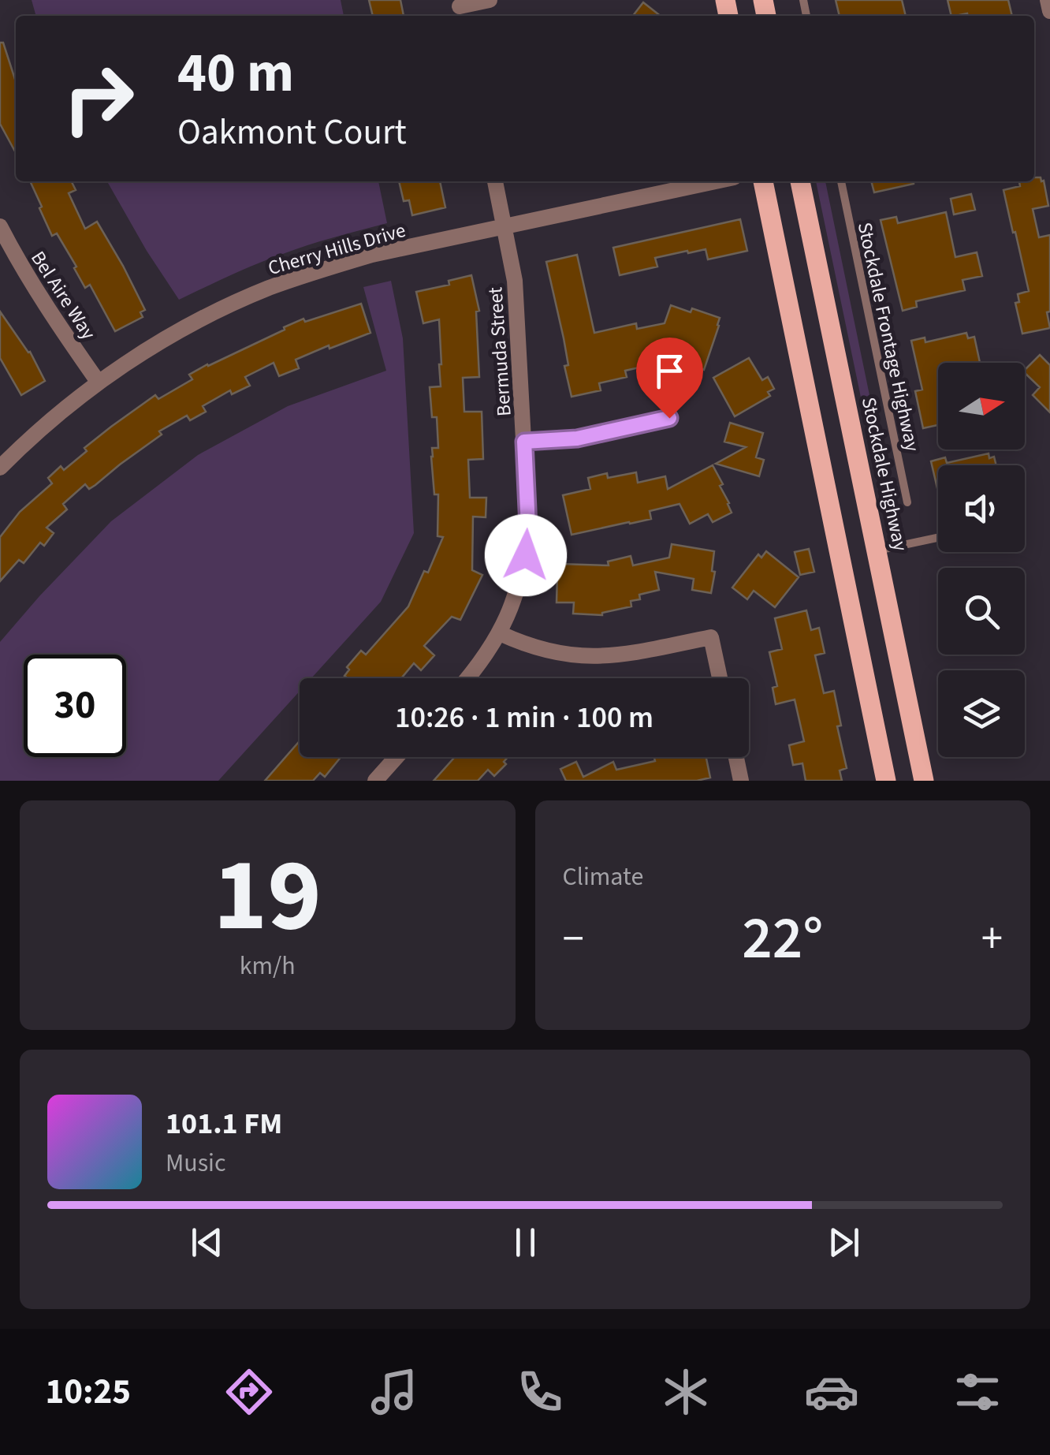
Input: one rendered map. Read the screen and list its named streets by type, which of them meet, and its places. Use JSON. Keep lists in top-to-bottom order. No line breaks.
{"streets":{"main road":["Stockdale Highway"],"street":["Cherry Hills Drive","Bel Aire Way","Bermuda Street"],"lane":["Stockdale Frontage Highway"]},"crossings":[["Cherry Hills Drive","Bel Aire Way"],["Cherry Hills Drive","Bermuda Street"]],"north":"right","page":{"turn":["40 m","Oakmont Court"],"limit":"30","trip":"10:26 · 1 min · 100 m","tile":[["19","km/h"],"Climate"],"heat":["−","22°","+"],"song":["101.1 FM","Music"],"tabs":"10:25"}}
